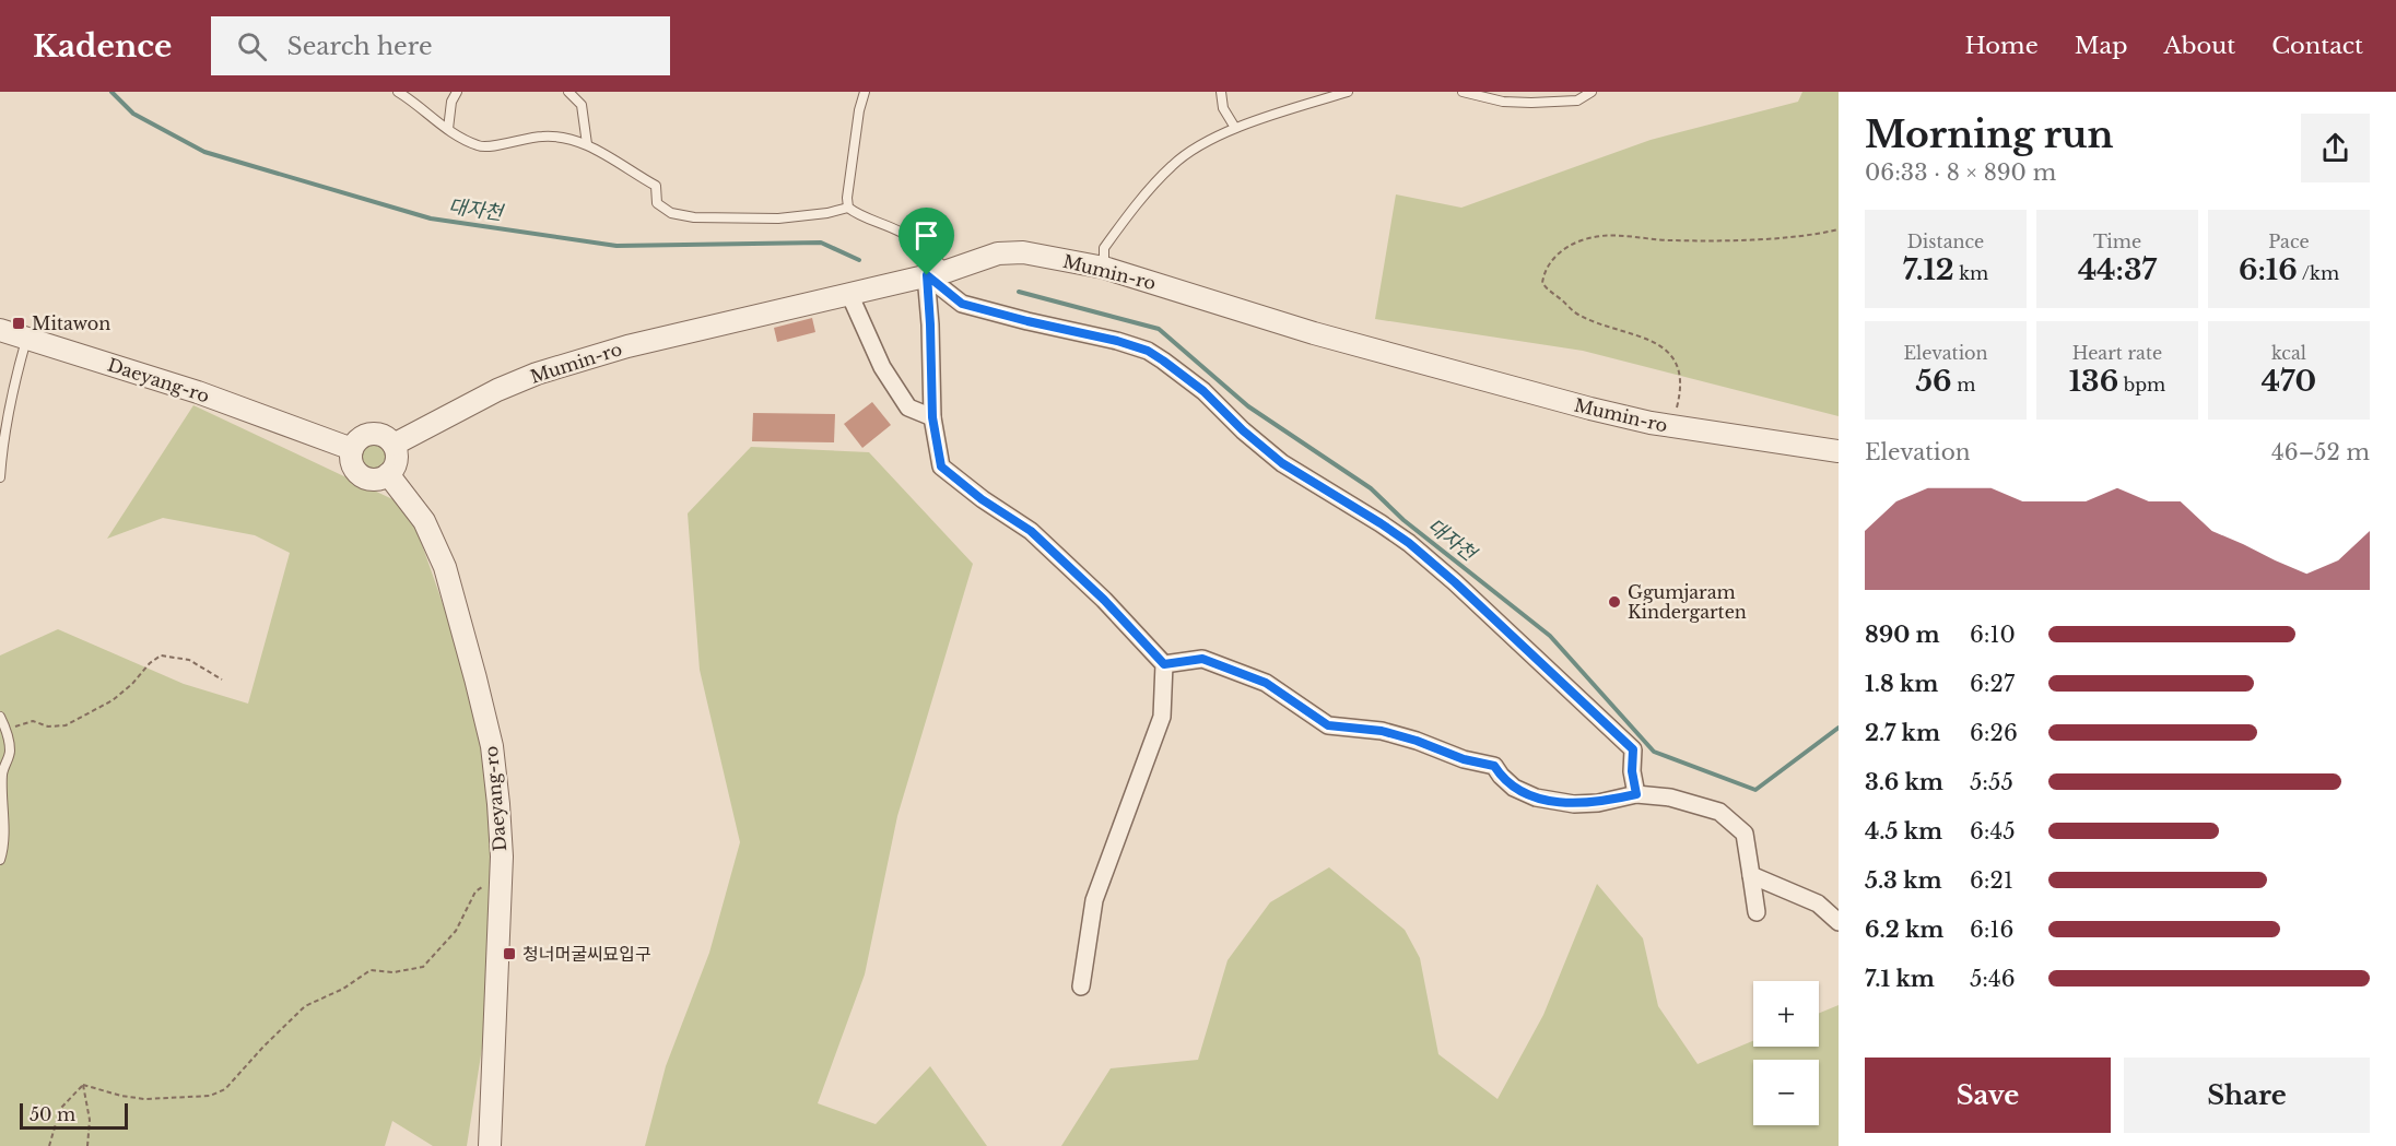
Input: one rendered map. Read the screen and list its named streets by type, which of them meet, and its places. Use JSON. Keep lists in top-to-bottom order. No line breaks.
{"streets":{"street":["Mumin-ro","Daeyang-ro"]},"crossings":[["Mumin-ro","Daeyang-ro"]],"water":["대자천"],"places":{"transit":["Mitawon","청너머굴씨묘입구"],"other":["Ggumjaram Kindergarten"]},"scale_bar":"50 m","page":{"header":"Kadence","search":"Search here","nav":["Home","Map","About","Contact"],"heading":["Morning run","06:33 · 8 × 890 m"],"stats":[["Distance","7.12 km"],["Time","44:37"],["Pace","6:16 /km"],["Elevation","56 m"],["Heart rate","136 bpm"],["kcal","470"]],"chart":["Elevation","46–52 m"],"list":[{"name":"890 m","note":"6:10"},{"name":"1.8 km","note":"6:27"},{"name":"2.7 km","note":"6:26"},{"name":"3.6 km","note":"5:55"},{"name":"4.5 km","note":"6:45"},{"name":"5.3 km","note":"6:21"},{"name":"6.2 km","note":"6:16"},{"name":"7.1 km","note":"5:46"}],"map_buttons":["+","−"],"buttons":["Save","Share"],"scale":"50 m"}}
